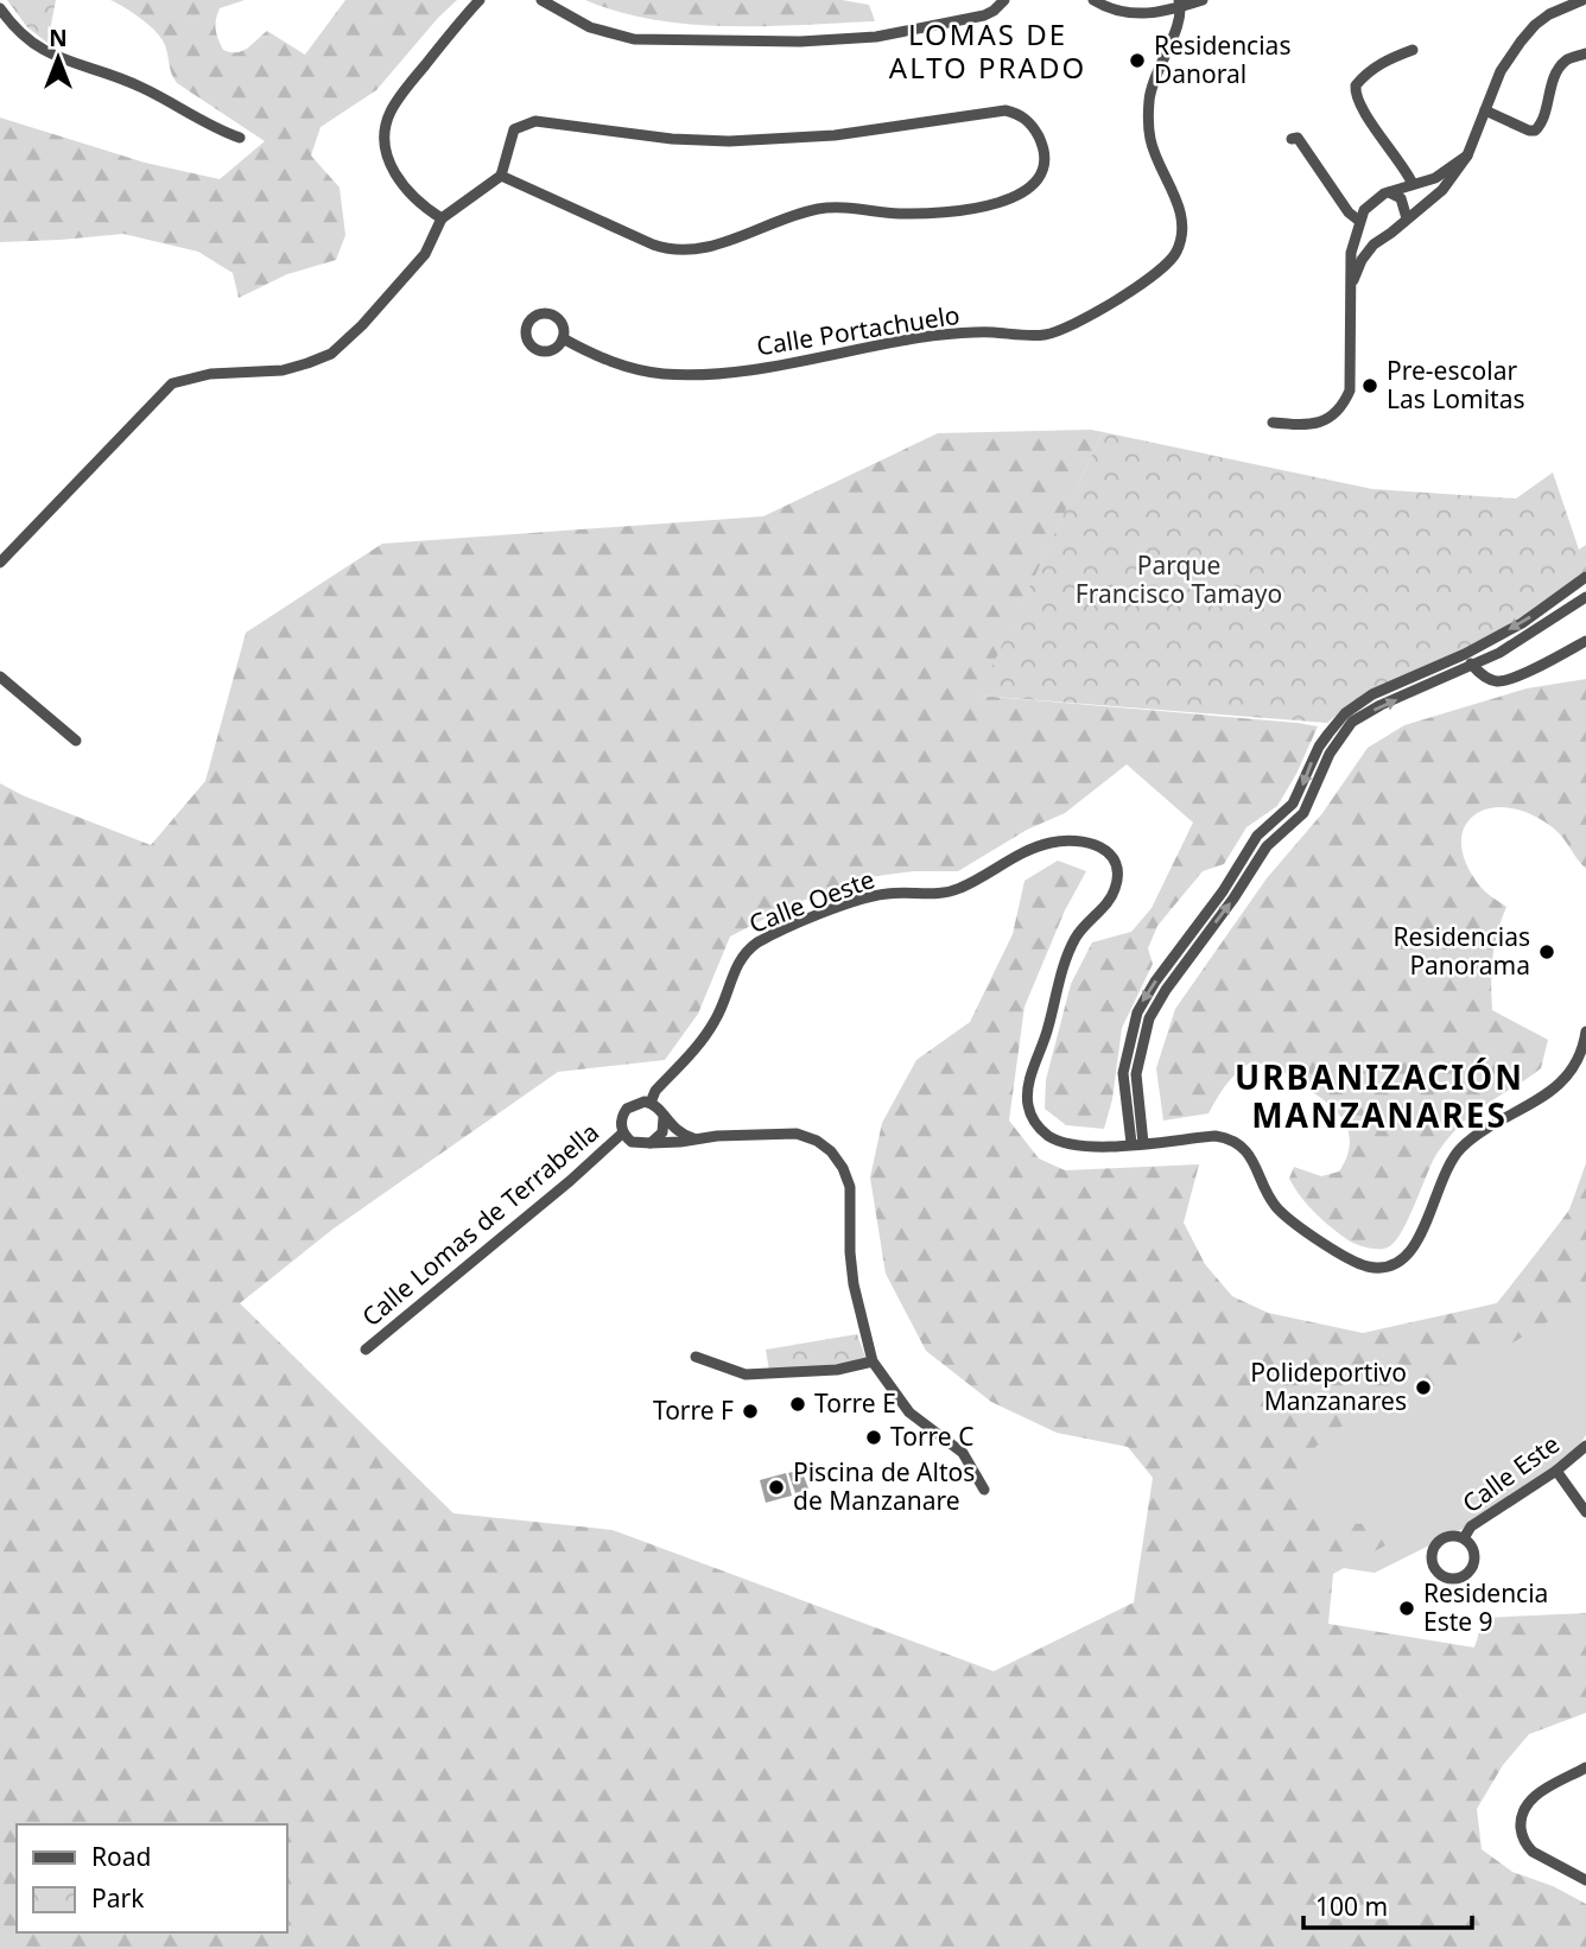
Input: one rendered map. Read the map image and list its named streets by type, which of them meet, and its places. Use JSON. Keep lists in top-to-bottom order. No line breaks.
{"streets":{"street":["Calle Portachuelo","Calle Oeste","Calle Lomas de Terrabella","Calle Este"]},"crossings":[["Calle Oeste","Calle Lomas de Terrabella"]],"districts":["LOMAS DE ALTO PRADO","URBANIZACIÓN MANZANARES"],"parks":["Parque Francisco Tamayo"],"places":["Residencias Danoral","Pre-escolar Las Lomitas","Residencias Panorama","Polideportivo Manzanares","Torre E","Torre F","Torre C","Piscina de Altos de Manzanare","Residencia Este 9"],"legend":["Road","Park"],"scale_bar":"100 m","north":"top"}
